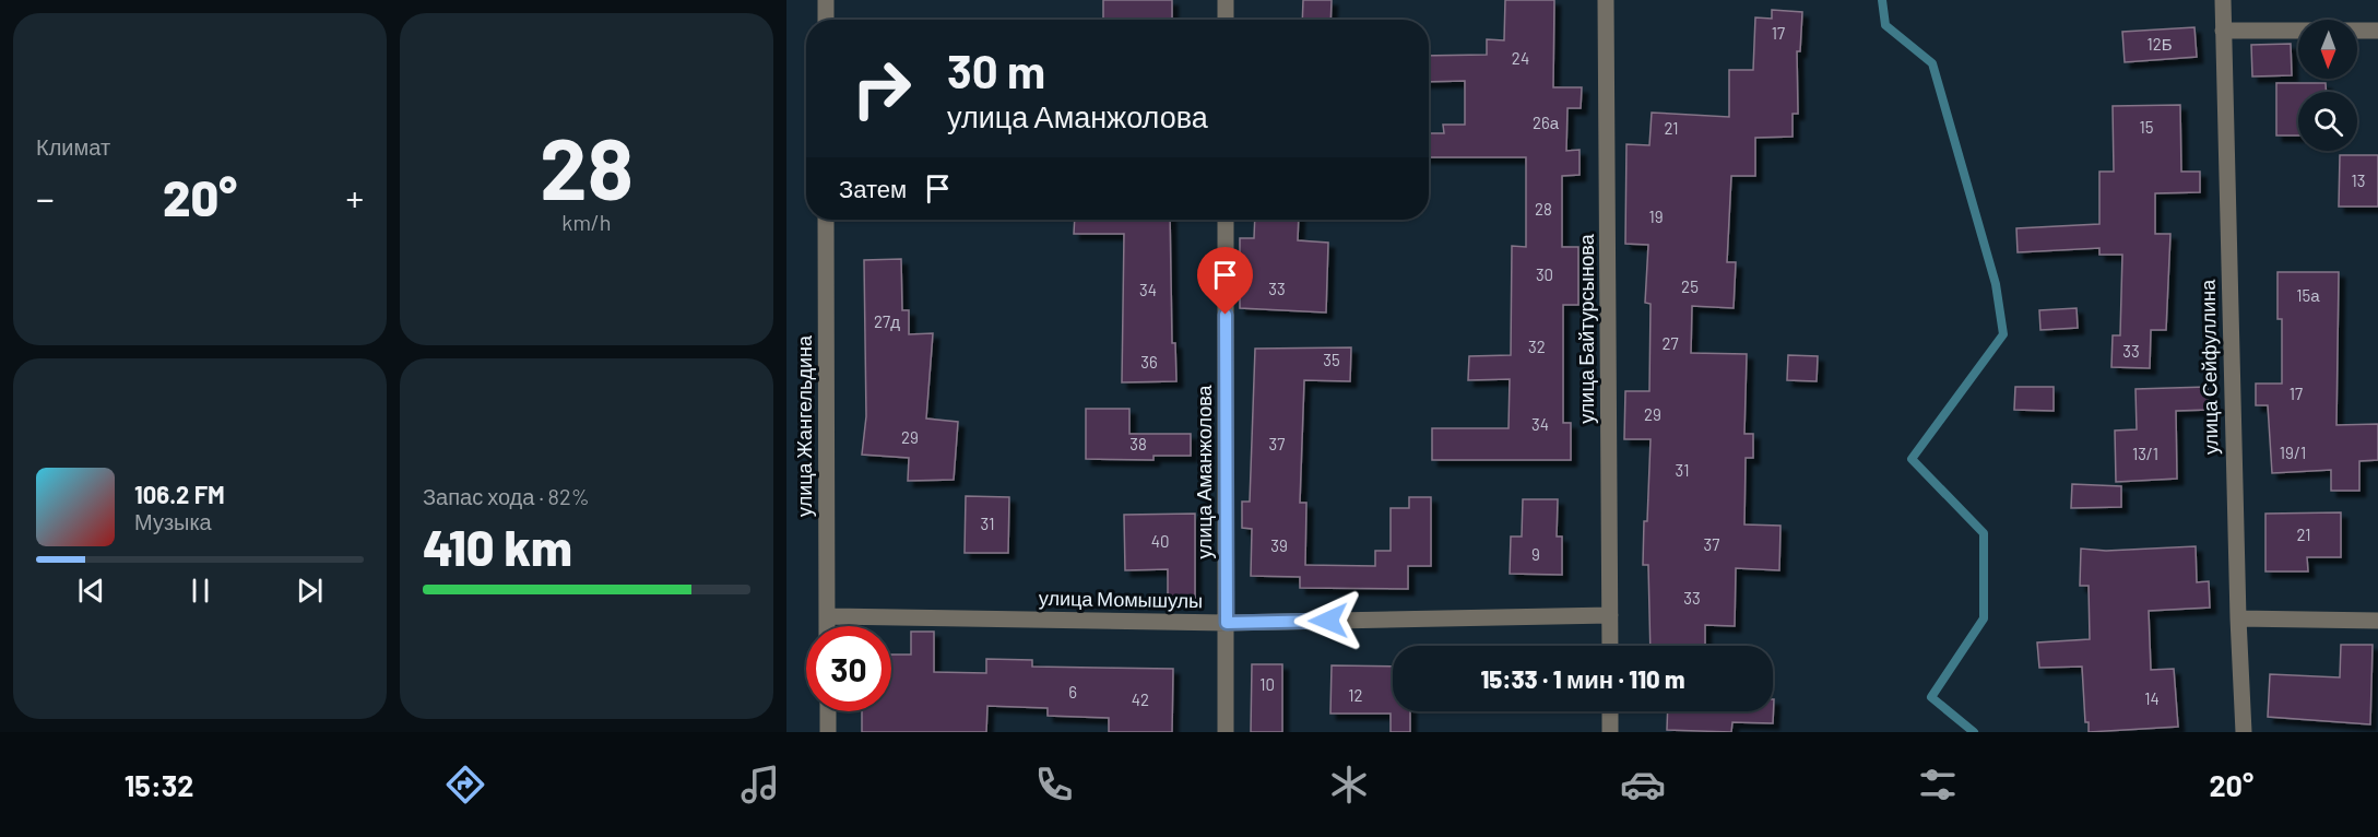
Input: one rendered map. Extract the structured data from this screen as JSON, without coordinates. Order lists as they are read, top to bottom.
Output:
{
  "streets": {
    "street": [
      "улица Байтурсынова",
      "улица Сейфуллина",
      "улица Жангельдина",
      "улица Аманжолова",
      "улица Момышулы"
    ]
  },
  "crossings": [
    ["улица Байтурсынова", "улица Момышулы"],
    ["улица Жангельдина", "улица Момышулы"],
    ["улица Аманжолова", "улица Момышулы"]
  ],
  "house_numbers": [
    "17",
    "12Б",
    "24",
    "26а",
    "15",
    "21",
    "13",
    "28",
    "19",
    "30",
    "25",
    "33",
    "34",
    "15а",
    "27д",
    "27",
    "32",
    "33",
    "35",
    "36",
    "17",
    "29",
    "34",
    "29",
    "38",
    "37",
    "19/1",
    "13/1",
    "31",
    "31",
    "21",
    "40",
    "37",
    "39",
    "9",
    "33",
    "10",
    "6",
    "12",
    "14",
    "42"
  ],
  "north": "bottom",
  "page": {
    "tile": [
      "Климат",
      ["28", "km/h"],
      ["Запас хода · 82%", "410 km"]
    ],
    "turn": ["30 m", "улица Аманжолова"],
    "then": "Затем",
    "heat": ["−", "20°", "+"],
    "song": ["106.2 FM", "Музыка"],
    "limit": "30",
    "trip": "15:33 · 1 мин · 110 m",
    "tabs": ["15:32", "20°"]
  }
}
